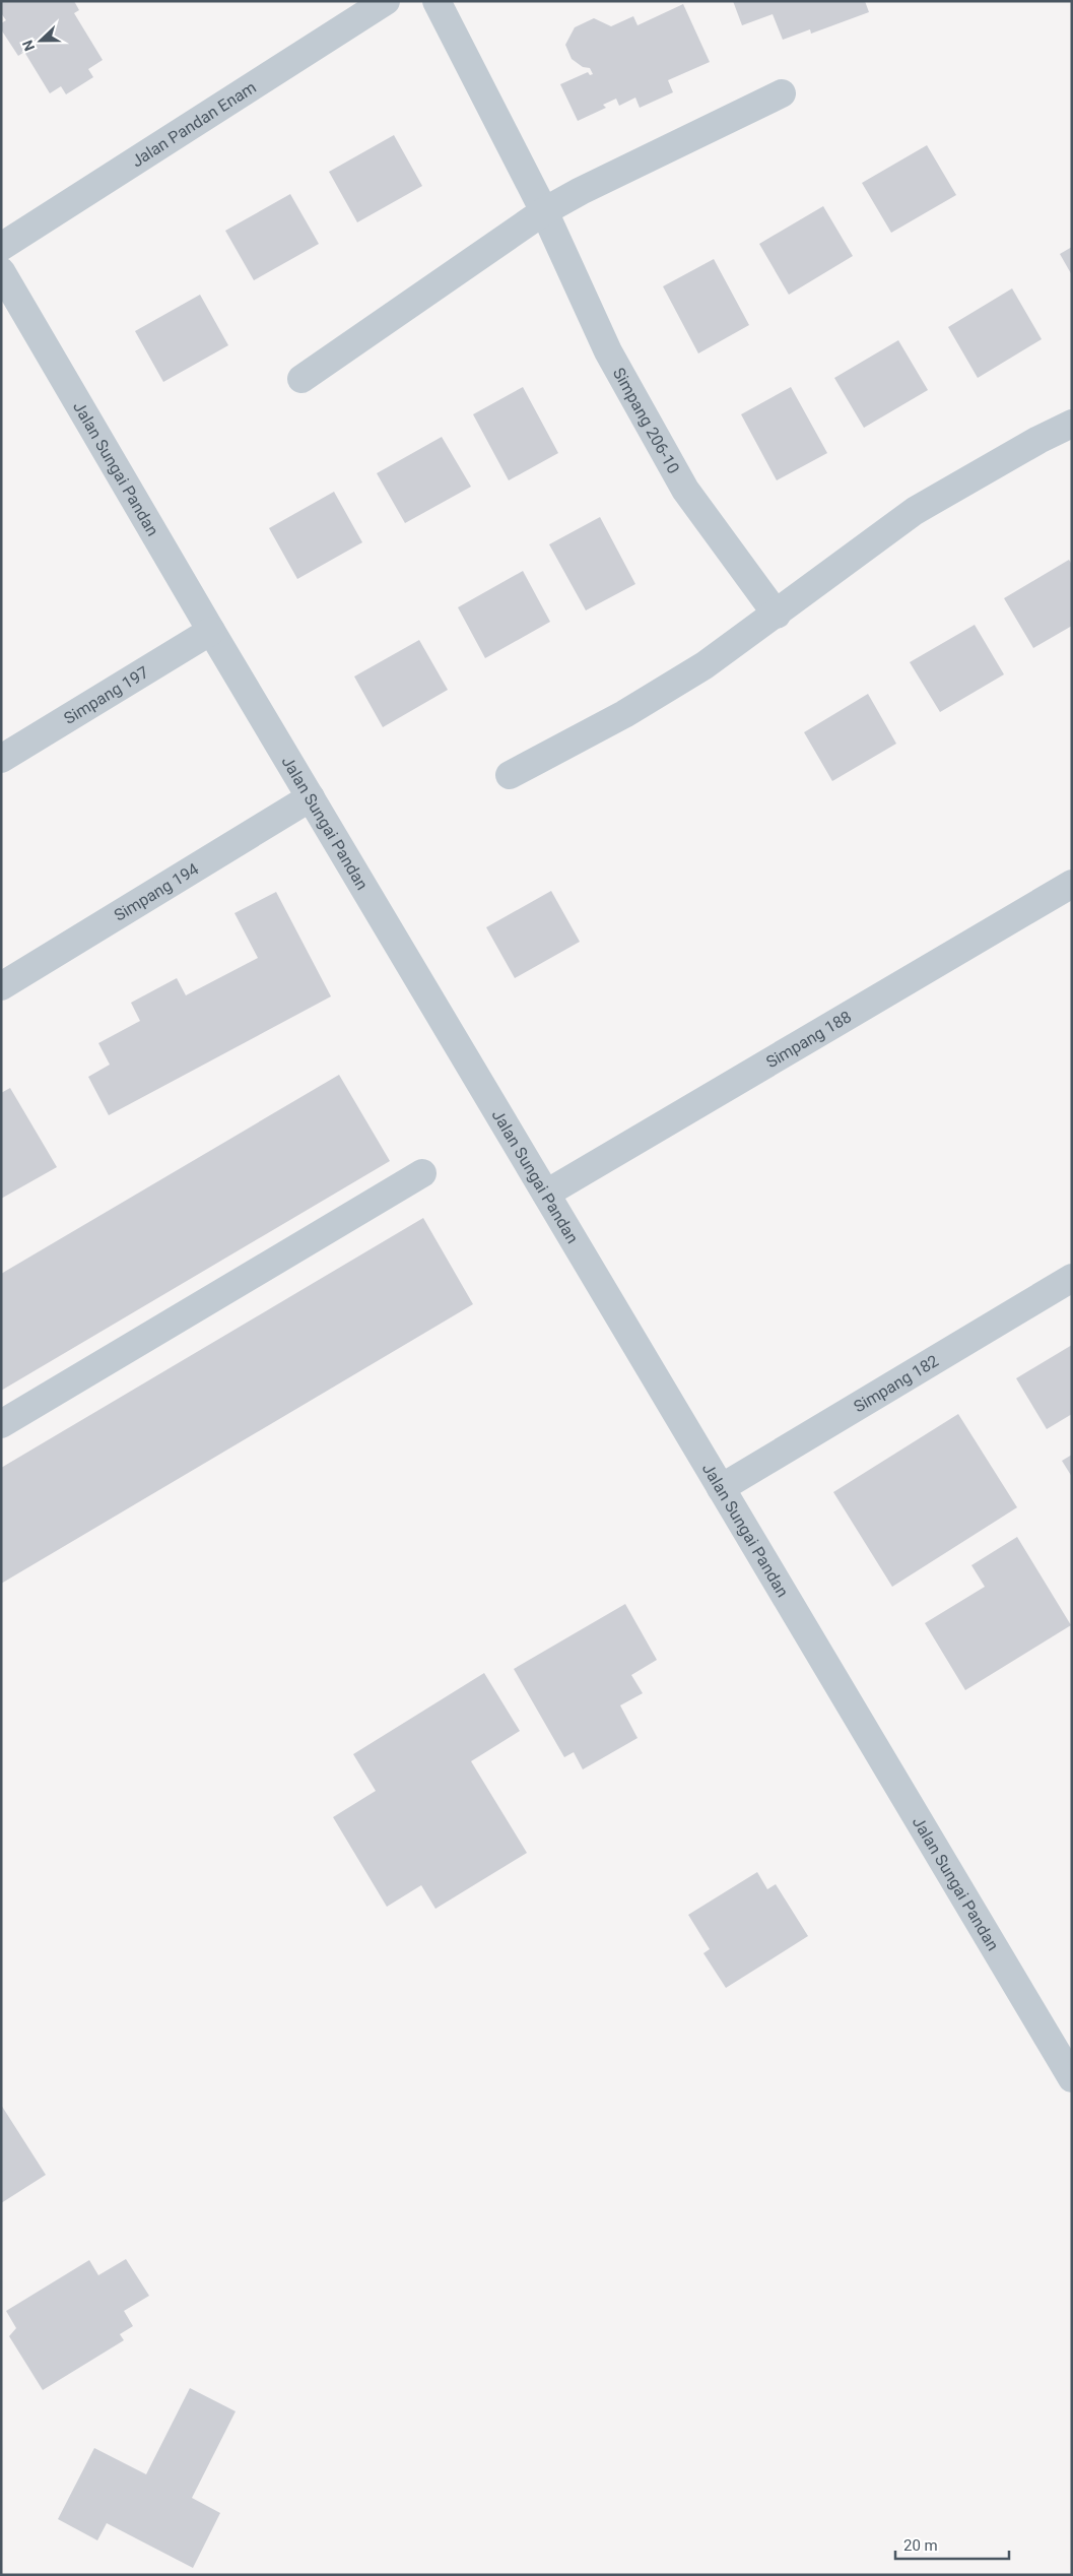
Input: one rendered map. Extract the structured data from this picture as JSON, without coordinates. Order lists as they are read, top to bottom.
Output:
{
  "streets": {
    "street": [
      "Jalan Pandan Enam",
      "Simpang 206-10",
      "Jalan Sungai Pandan",
      "Simpang 197",
      "Simpang 194",
      "Simpang 188",
      "Simpang 182"
    ]
  },
  "crossings": [
    ["Jalan Sungai Pandan", "Simpang 197"],
    ["Jalan Sungai Pandan", "Simpang 194"],
    ["Jalan Sungai Pandan", "Simpang 188"],
    ["Jalan Sungai Pandan", "Simpang 182"]
  ],
  "scale_bar": "20 m",
  "north": "left"
}
